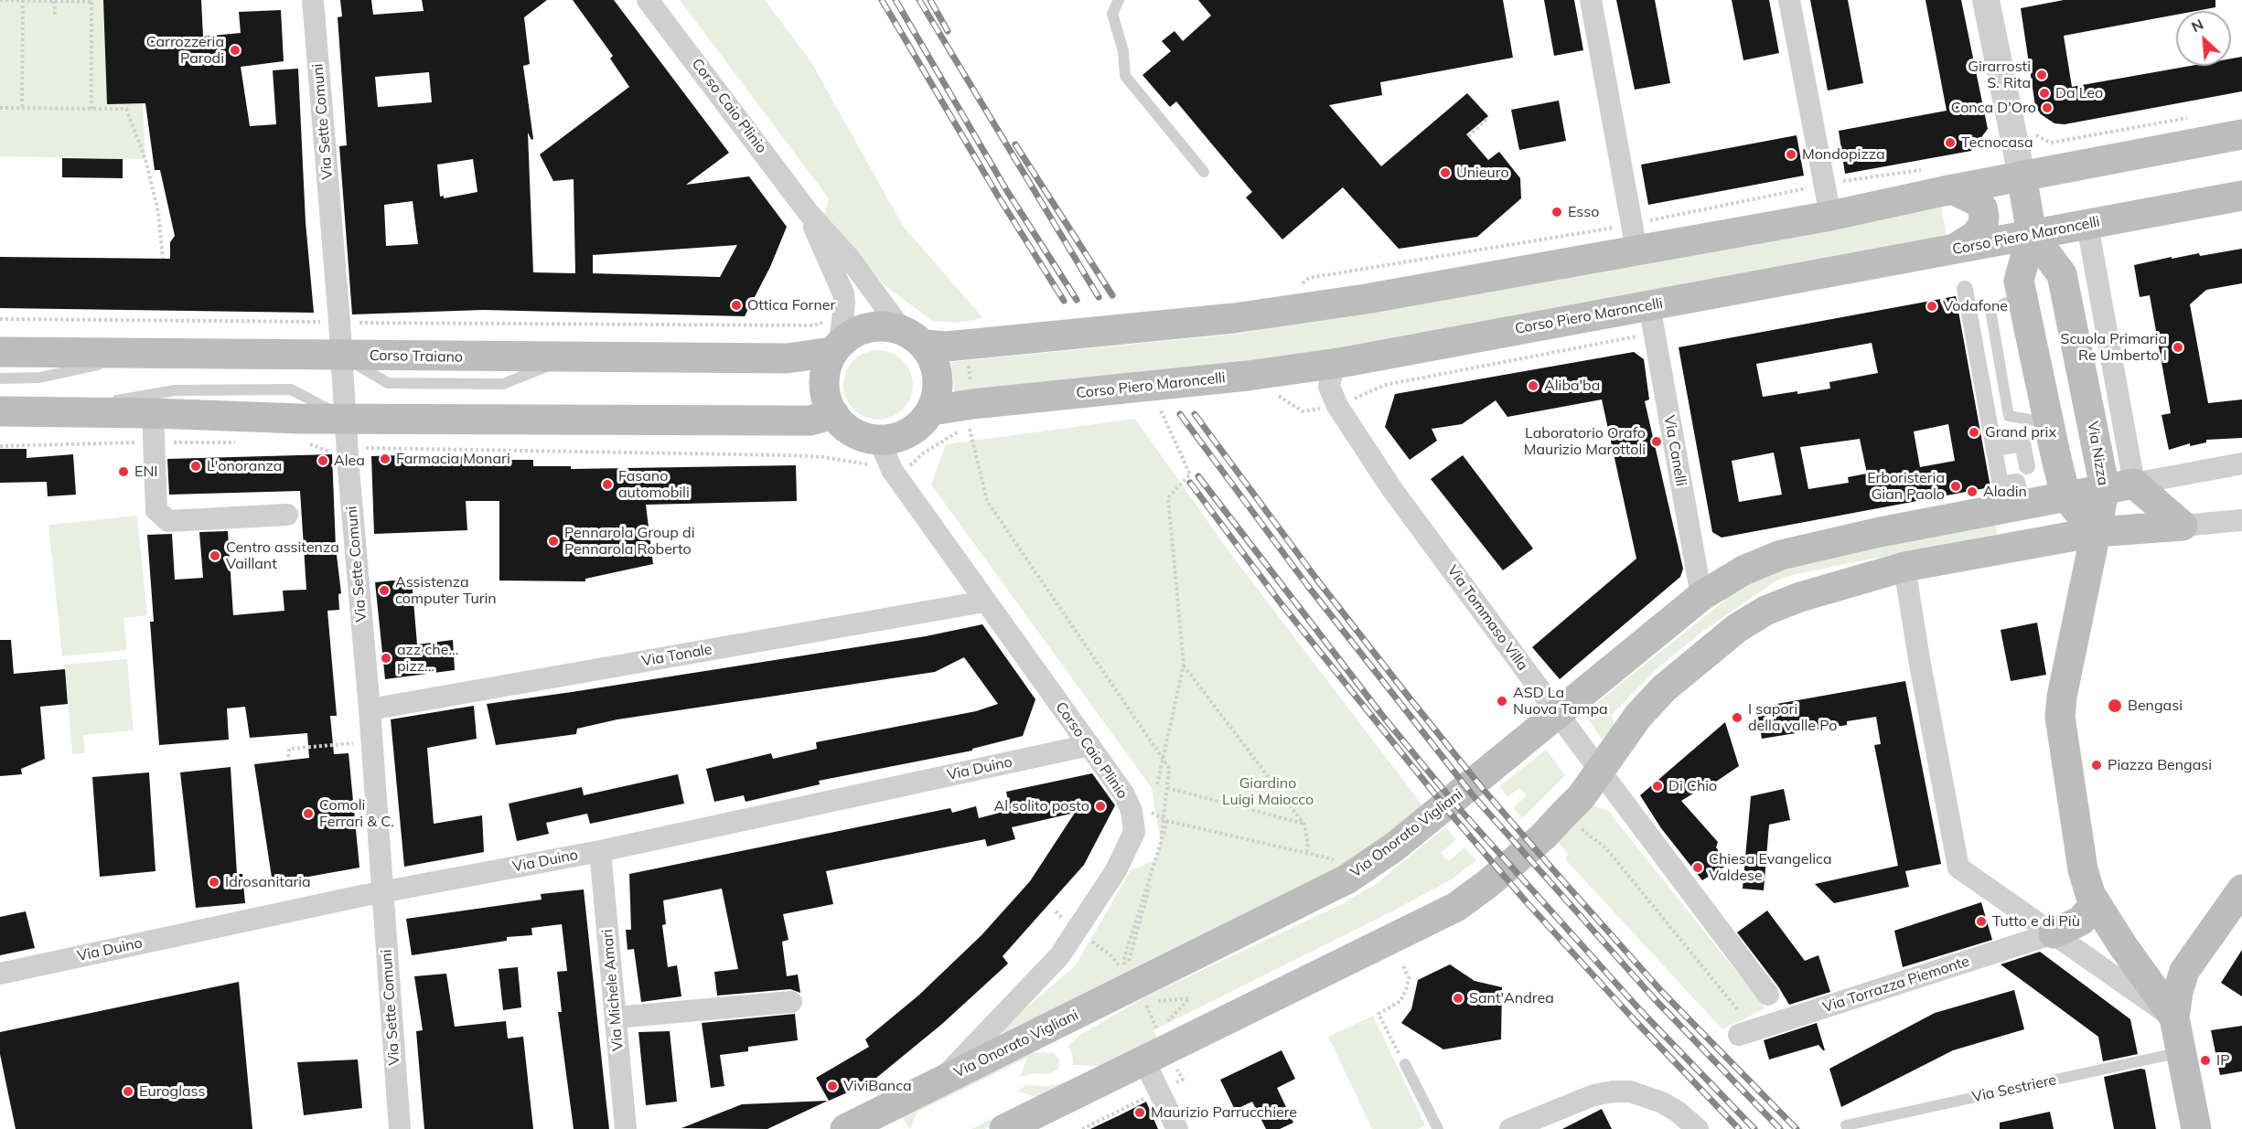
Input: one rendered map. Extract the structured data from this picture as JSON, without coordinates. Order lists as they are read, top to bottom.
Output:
{
  "streets": {
    "main road": [
      "Corso Piero Maroncelli",
      "Corso Traiano",
      "Via Nizza",
      "Via Onorato Vigliani"
    ],
    "street": [
      "Corso Caio Plinio",
      "Via Sette Comuni",
      "Via Canelli",
      "Via Tommaso Villa",
      "Via Tonale",
      "Via Duino",
      "Via Torrazza Piemonte",
      "Via Michele Amari"
    ],
    "lane": ["Via Sestriere"]
  },
  "crossings": [
    ["Corso Caio Plinio", "Corso Piero Maroncelli"],
    ["Corso Caio Plinio", "Corso Traiano"],
    ["Corso Caio Plinio", "Via Tonale"],
    ["Corso Caio Plinio", "Via Duino"],
    ["Corso Caio Plinio", "Via Onorato Vigliani"],
    ["Via Sette Comuni", "Corso Traiano"],
    ["Via Sette Comuni", "Via Tonale"],
    ["Via Sette Comuni", "Via Duino"],
    ["Corso Piero Maroncelli", "Corso Traiano"],
    ["Corso Piero Maroncelli", "Via Canelli"],
    ["Corso Piero Maroncelli", "Via Nizza"],
    ["Corso Piero Maroncelli", "Via Tommaso Villa"],
    ["Via Canelli", "Via Onorato Vigliani"],
    ["Via Nizza", "Via Onorato Vigliani"],
    ["Via Tommaso Villa", "Via Onorato Vigliani"],
    ["Via Duino", "Via Michele Amari"]
  ],
  "parks": ["Giardino Luigi Maiocco"],
  "places": [
    "Carrozzeria Parodi",
    "Girarrosti S. Rita",
    "Da Leo",
    "Conca D'Oro",
    "Tecnocasa",
    "Mondopizza",
    "Unieuro",
    "Esso",
    "Ottica Forner",
    "Vodafone",
    "Scuola Primaria Re Umberto I",
    "Aliba'ba",
    "Grand prix",
    "Laboratorio Orafo Maurizio Marottoli",
    "Farmacia Monari",
    "Alea",
    "L'onoranza",
    "ENI",
    "Fasano automobili",
    "Erboristeria Gian Paolo",
    "Aladin",
    "Pennarola Group di Pennarola Roberto",
    "Centro assitenza Vaillant",
    "Assistenza computer Turin",
    "azz che... pizz...",
    "ASD La Nuova Tampa",
    "Bengasi",
    "I sapori della valle Po",
    "Piazza Bengasi",
    "Di Chio",
    "Al solito posto",
    "Comoli Ferrari & C.",
    "Chiesa Evangelica Valdese",
    "Idrosanitaria",
    "Tutto e di Più",
    "Sant'Andrea",
    "IP",
    "ViviBanca",
    "Euroglass",
    "Maurizio Parrucchiere"
  ],
  "north": "top left"
}
